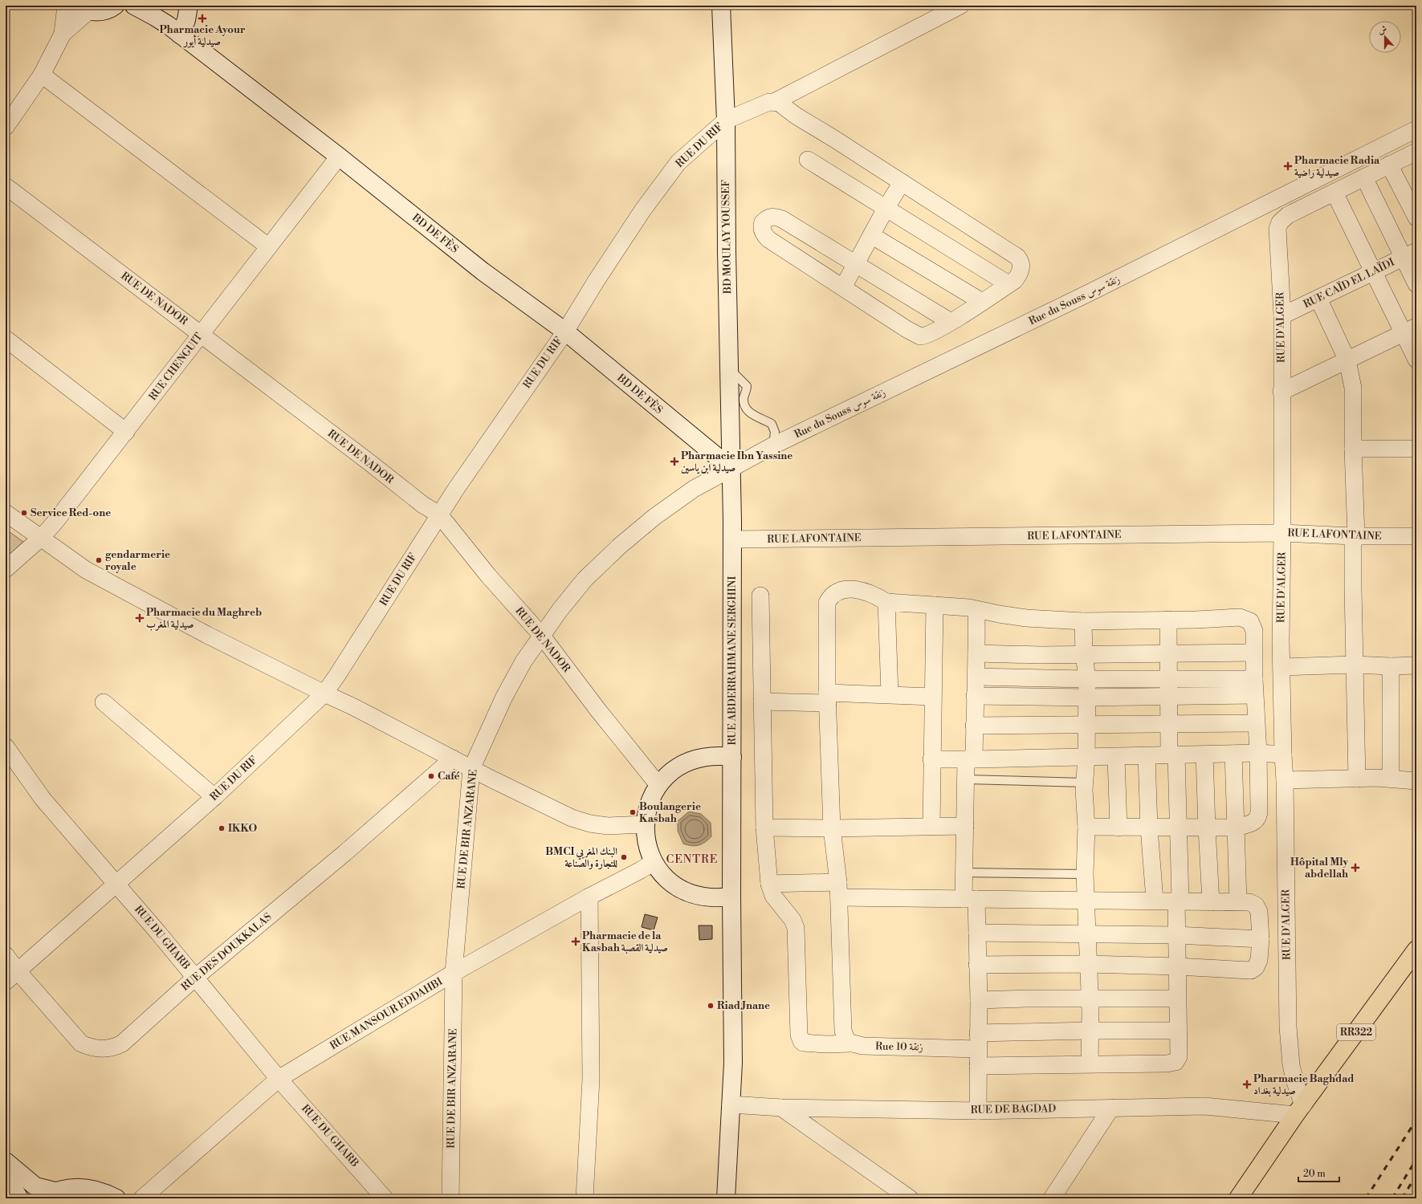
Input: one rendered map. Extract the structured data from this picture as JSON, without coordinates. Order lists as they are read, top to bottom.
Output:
{
  "streets": {
    "main road": ["RR322"],
    "street": [
      "RUE DU RIF",
      "BD DE FÈS",
      "BD MOULAY YOUSSEF",
      "RUE CAÏD EL LAÏDI",
      "RUE DE NADOR",
      "Rue du Souss زنقة سوس",
      "RUE D'ALGER",
      "RUE CHENGUIT",
      "RUE LAFONTAINE",
      "RUE ABDERRAHMANE SERGHINI",
      "RUE DE BIR ANZARANE",
      "RUE DU GHARB",
      "RUE DES DOUKKALAS",
      "RUE MANSOUR EDDAHBI",
      "Rue 10 زنقة",
      "RUE DE BAGDAD"
    ]
  },
  "crossings": [
    ["RUE DU RIF", "BD DE FÈS"],
    ["RUE DU RIF", "BD MOULAY YOUSSEF"],
    ["RUE DU RIF", "RUE DE NADOR"],
    ["RUE DU RIF", "RUE DU GHARB"],
    ["RUE DU RIF", "RUE DES DOUKKALAS"],
    ["BD DE FÈS", "BD MOULAY YOUSSEF"],
    ["BD DE FÈS", "Rue du Souss زنقة سوس"],
    ["BD DE FÈS", "RUE CHENGUIT"],
    ["BD DE FÈS", "RUE ABDERRAHMANE SERGHINI"],
    ["BD DE FÈS", "RUE DE BIR ANZARANE"],
    ["BD MOULAY YOUSSEF", "Rue du Souss زنقة سوس"],
    ["BD MOULAY YOUSSEF", "RUE ABDERRAHMANE SERGHINI"],
    ["BD MOULAY YOUSSEF", "RUE DE BIR ANZARANE"],
    ["RUE CAÏD EL LAÏDI", "RUE D'ALGER"],
    ["RUE DE NADOR", "RUE CHENGUIT"],
    ["RUE DE NADOR", "RUE ABDERRAHMANE SERGHINI"],
    ["RUE DE NADOR", "RUE DE BIR ANZARANE"],
    ["Rue du Souss زنقة سوس", "RUE ABDERRAHMANE SERGHINI"],
    ["Rue du Souss زنقة سوس", "RUE DE BIR ANZARANE"],
    ["RUE D'ALGER", "RUE LAFONTAINE"],
    ["RUE D'ALGER", "RR322"],
    ["RUE D'ALGER", "RUE DE BAGDAD"],
    ["RUE LAFONTAINE", "RUE ABDERRAHMANE SERGHINI"],
    ["RUE ABDERRAHMANE SERGHINI", "RUE DE BIR ANZARANE"],
    ["RUE ABDERRAHMANE SERGHINI", "RUE MANSOUR EDDAHBI"],
    ["RUE DE BIR ANZARANE", "RUE MANSOUR EDDAHBI"],
    ["RUE DU GHARB", "RUE DES DOUKKALAS"],
    ["RUE DU GHARB", "RUE MANSOUR EDDAHBI"],
    ["RR322", "RUE DE BAGDAD"]
  ],
  "districts": ["CENTRE"],
  "places": {
    "health": [
      "Pharmacie Ayour صيدلية أيور",
      "Pharmacie Radia صيدلية راضية",
      "Pharmacie Ibn Yassine صيدلية ابن ياسين",
      "Pharmacie du Maghreb صيدلية المغرب",
      "Hôpital Mly abdellah",
      "Pharmacie de la Kasbah صيدلية القصبة",
      "Pharmacie Baghdad صيدلية بغداد"
    ],
    "other": [
      "Service Red-one",
      "gendarmerie royale",
      "Café",
      "Boulangerie Kasbah",
      "IKKO",
      "BMCI البنك المغربي للتجارة والصناعة",
      "Riad Jnane"
    ]
  },
  "scale_bar": "20 m",
  "north": "top"
}
